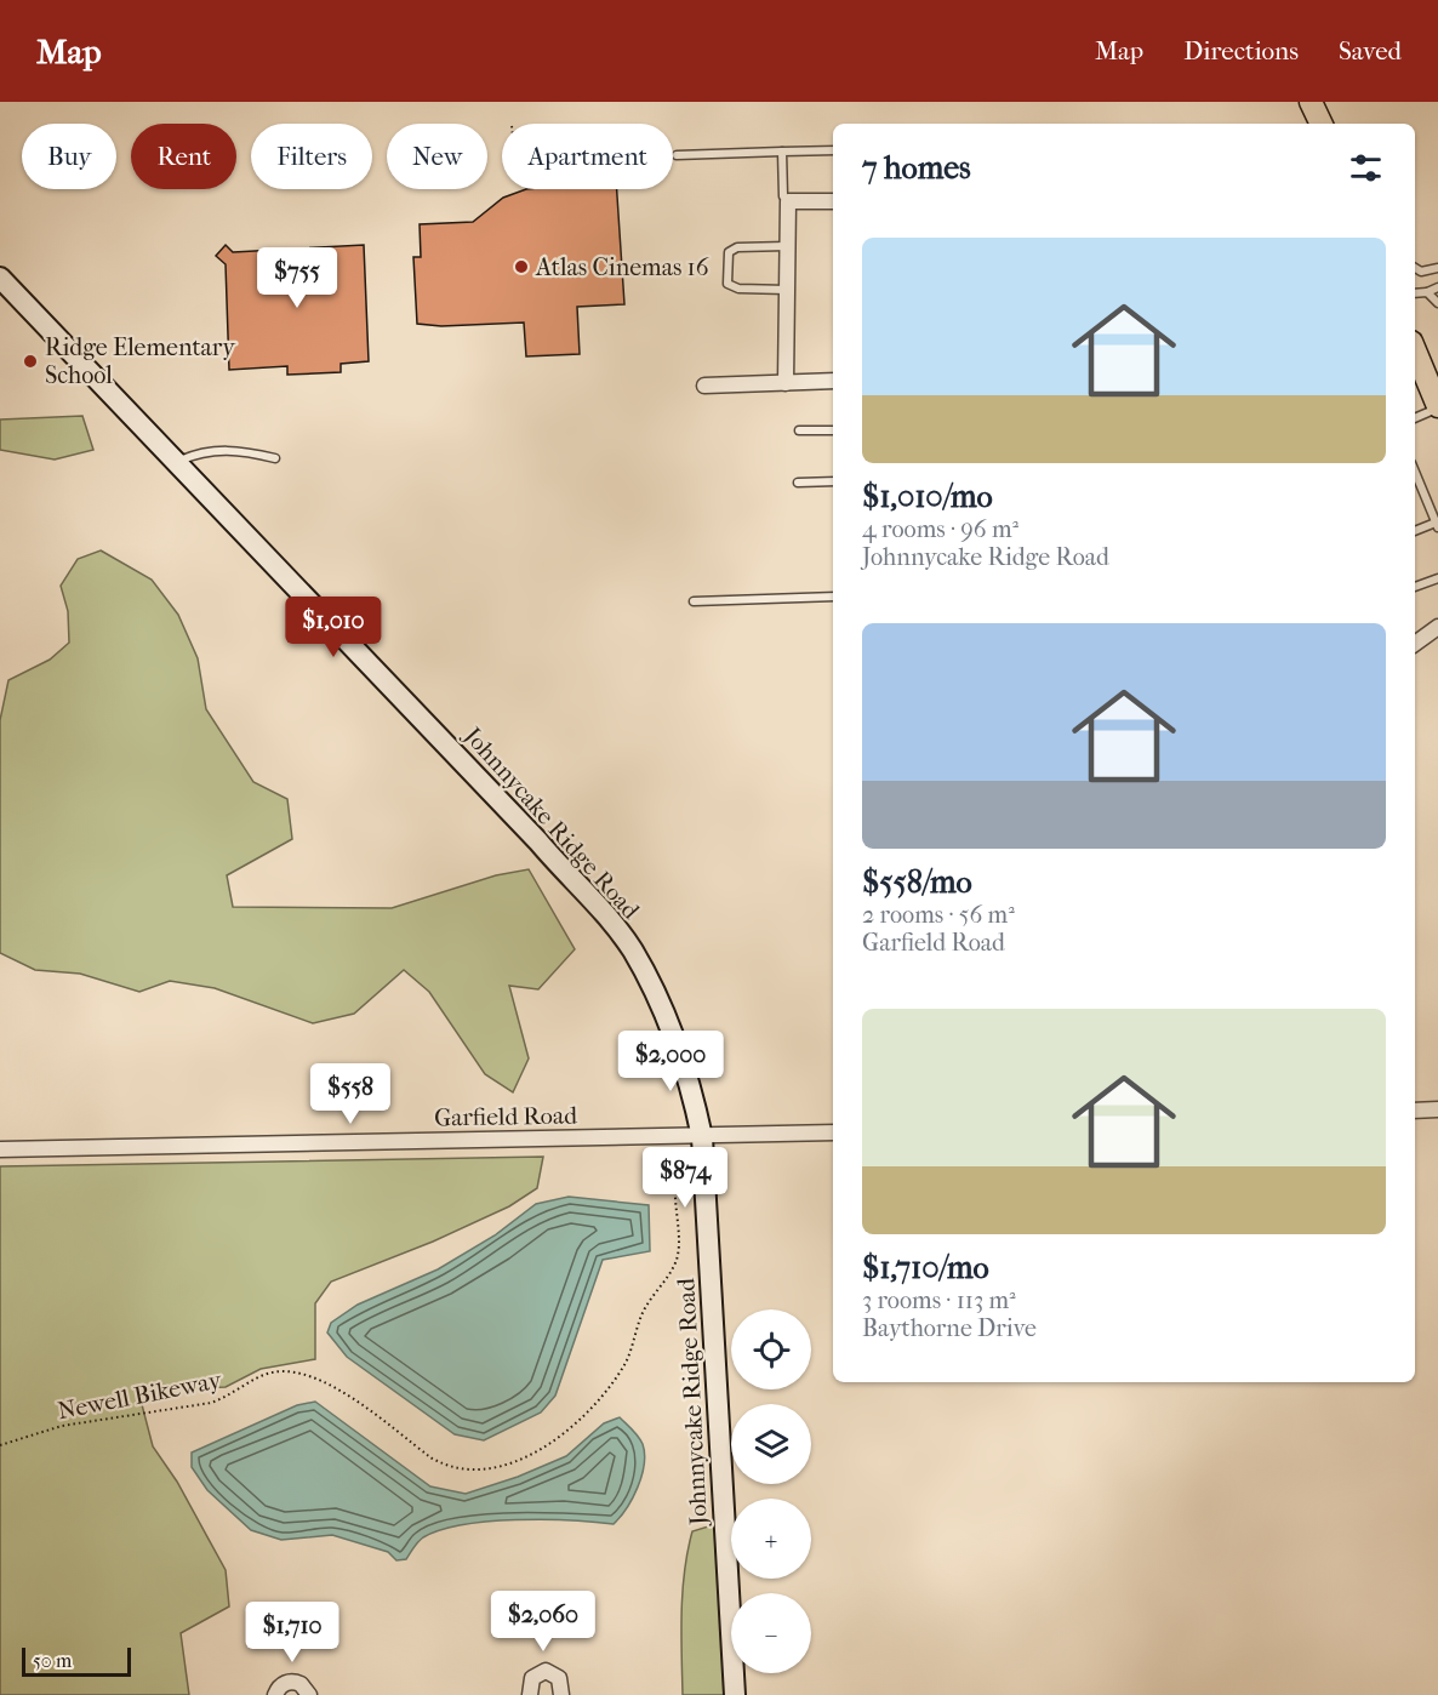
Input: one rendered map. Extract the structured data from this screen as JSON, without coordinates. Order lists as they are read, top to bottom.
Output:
{
  "streets": {
    "main road": ["Johnnycake Ridge Road"],
    "street": ["Garfield Road"],
    "path": ["Newell Bikeway"]
  },
  "crossings": [
    ["Johnnycake Ridge Road", "Garfield Road"],
    ["Johnnycake Ridge Road", "Newell Bikeway"],
    ["Garfield Road", "Newell Bikeway"]
  ],
  "places": ["Atlas Cinemas 16", "Ridge Elementary School"],
  "scale_bar": "50 m",
  "page": {
    "header": "Map",
    "nav": ["Map", "Directions", "Saved"],
    "chip": [
      "Buy",
      "Rent",
      "Filters",
      "New",
      "Apartment"
    ],
    "heading": "7 homes",
    "list": [
      {
        "name": "$1,010/mo",
        "note": "4 rooms · 96 m² · Johnnycake Ridge Road"
      },
      {
        "name": "$558/mo",
        "note": "2 rooms · 56 m² · Garfield Road"
      },
      {
        "name": "$1,710/mo",
        "note": "3 rooms · 113 m² · Baythorne Drive"
      }
    ],
    "price": [
      "$755",
      "$1,010",
      "$2,000",
      "$558",
      "$874",
      "$2,060",
      "$1,710"
    ],
    "map_buttons": ["+", "−"],
    "scale": "50 m"
  }
}
